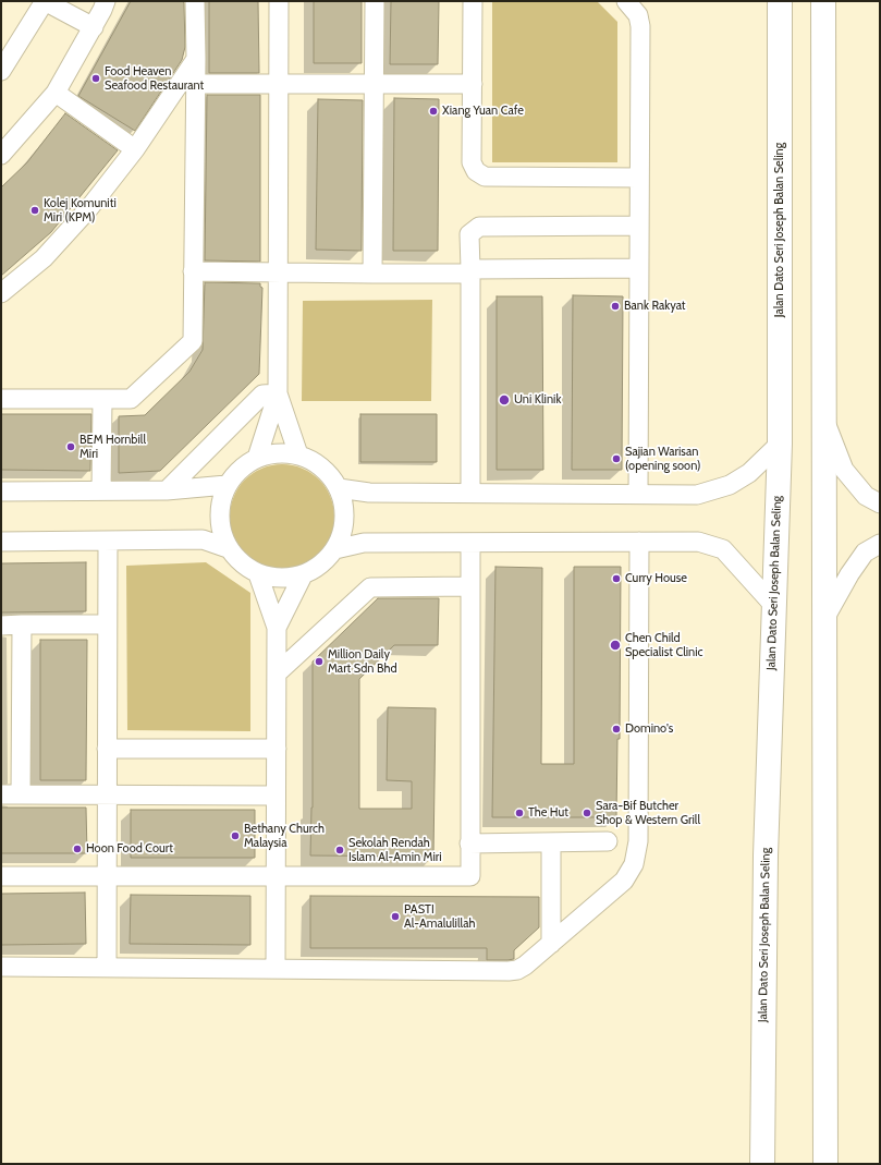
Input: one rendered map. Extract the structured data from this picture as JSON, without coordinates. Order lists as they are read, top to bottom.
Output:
{
  "streets": {
    "main road": ["Jalan Dato Seri Joseph Balan Seling"]
  },
  "places": [
    "Food Heaven Seafood Restaurant",
    "Xiang Yuan Cafe",
    "Kolej Komuniti Miri (KPM)",
    "Bank Rakyat",
    "Uni Klinik",
    "BEM Hornbill Miri",
    "Sajian Warisan (opening soon)",
    "Curry House",
    "Chen Child Specialist Clinic",
    "Million Daily Mart Sdn Bhd",
    "Domino's",
    "The Hut",
    "Sara-Bif Butcher Shop & Western Grill",
    "Bethany Church Malaysia",
    "Hoon Food Court",
    "Sekolah Rendah Islam Al-Amin Miri",
    "PASTI Al-Amalulillah"
  ]
}
